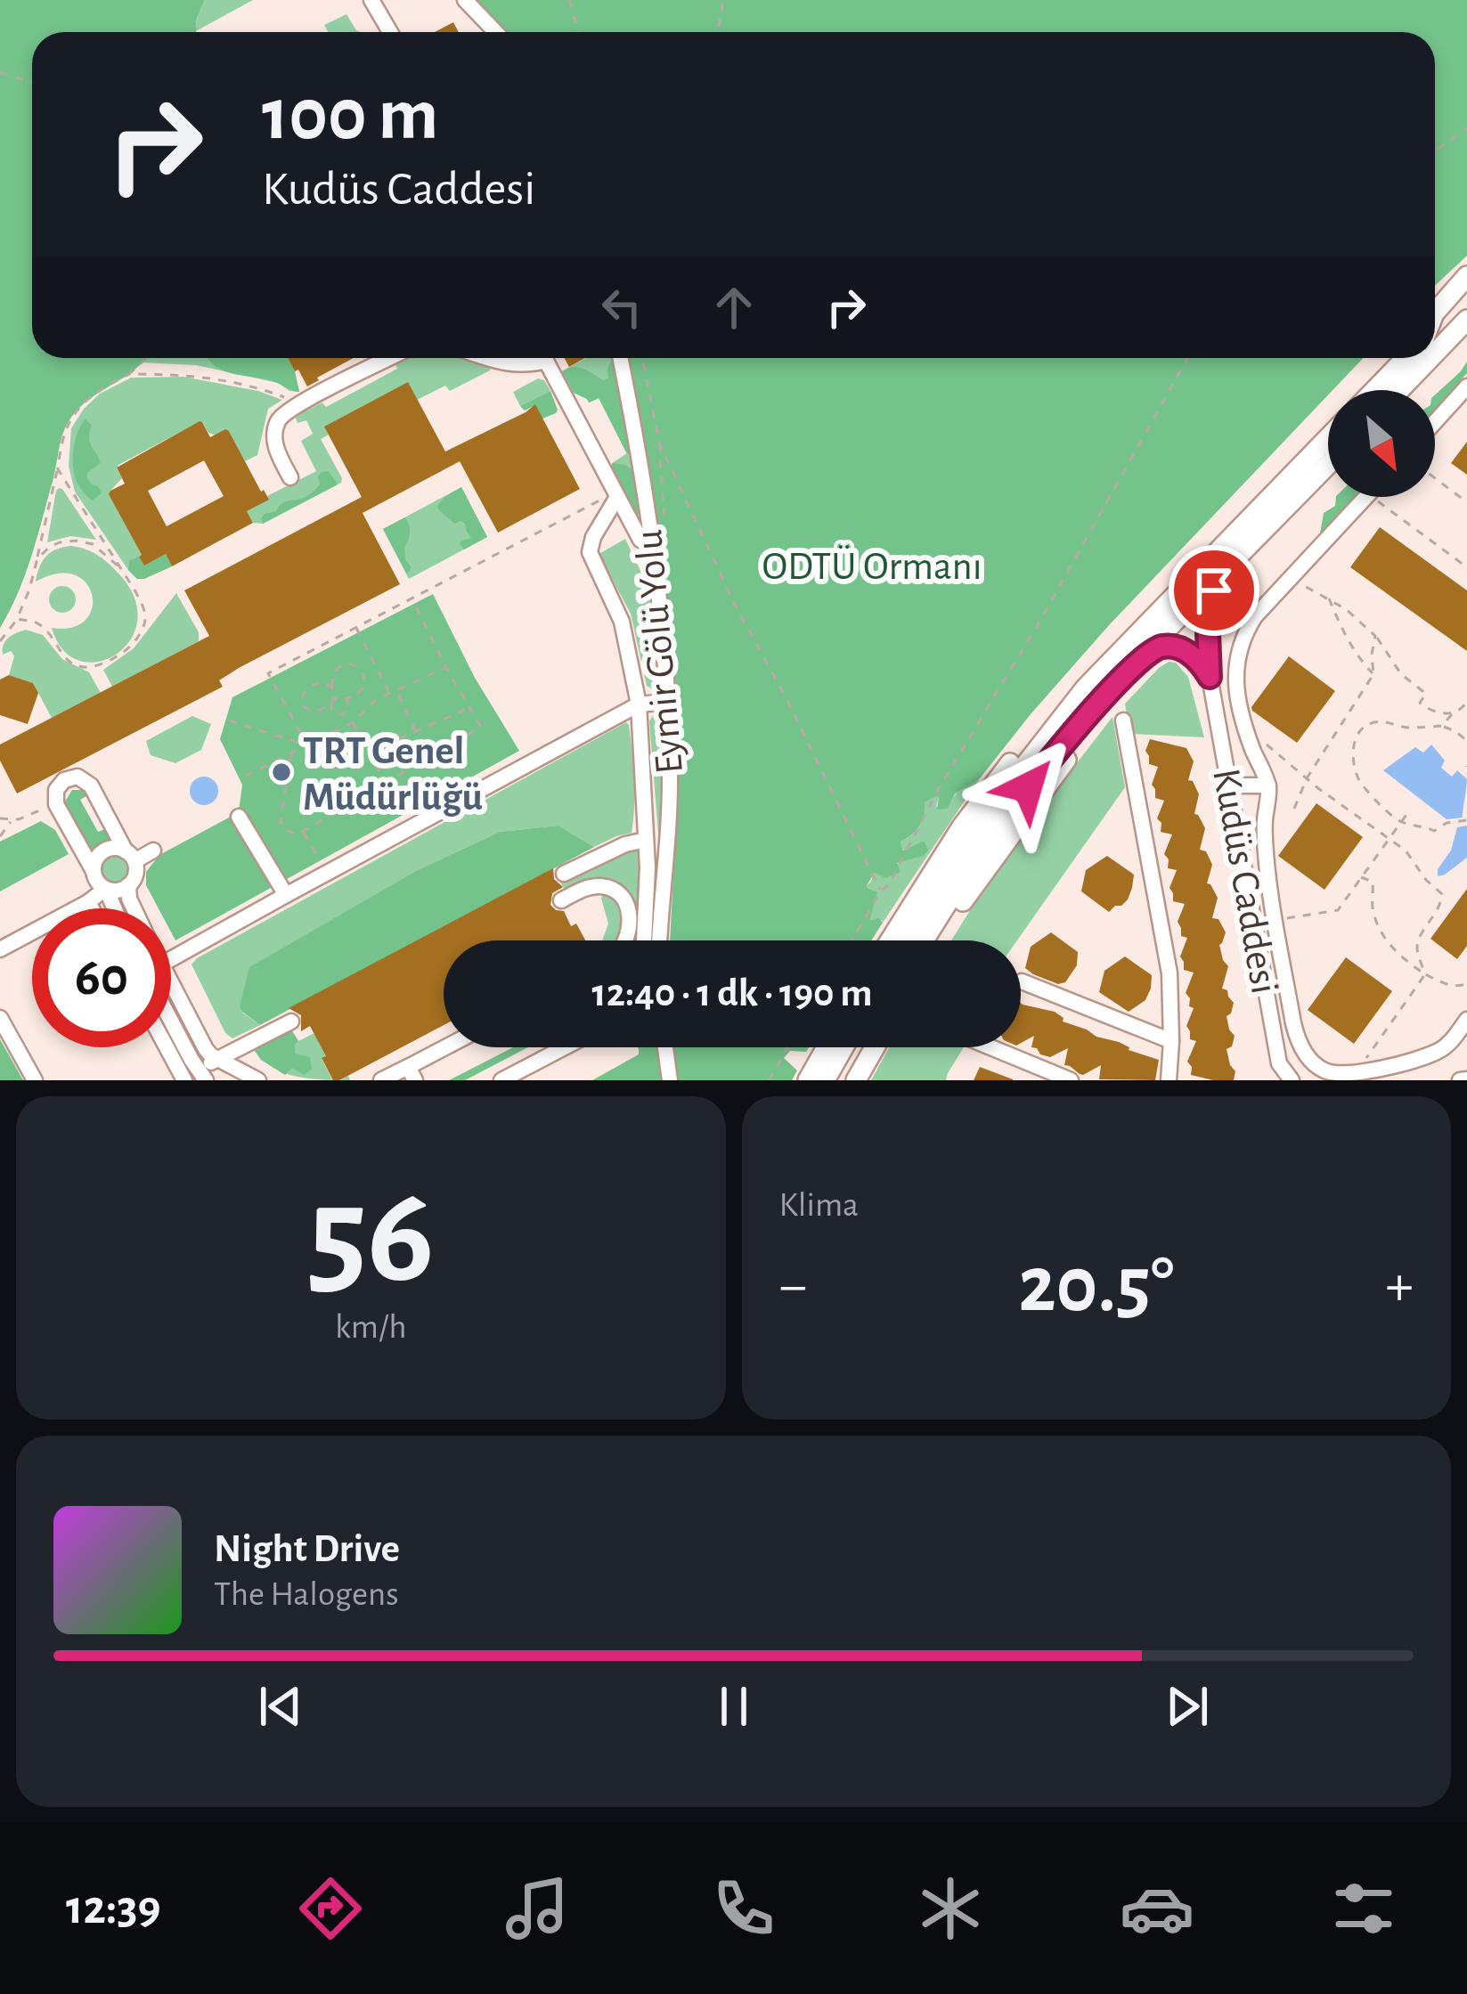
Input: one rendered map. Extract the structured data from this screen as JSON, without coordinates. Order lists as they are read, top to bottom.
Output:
{
  "streets": {
    "street": ["Eymir Gölü Yolu", "Kudüs Caddesi"]
  },
  "parks": ["ODTÜ Ormanı"],
  "places": ["TRT Genel Müdürlüğü"],
  "north": "bottom right",
  "page": {
    "turn": ["100 m", "Kudüs Caddesi"],
    "limit": "60",
    "trip": "12:40 · 1 dk · 190 m",
    "tile": [
      ["56", "km/h"],
      "Klima"
    ],
    "heat": ["−", "20.5°", "+"],
    "song": ["Night Drive", "The Halogens"],
    "tabs": "12:39"
  }
}
